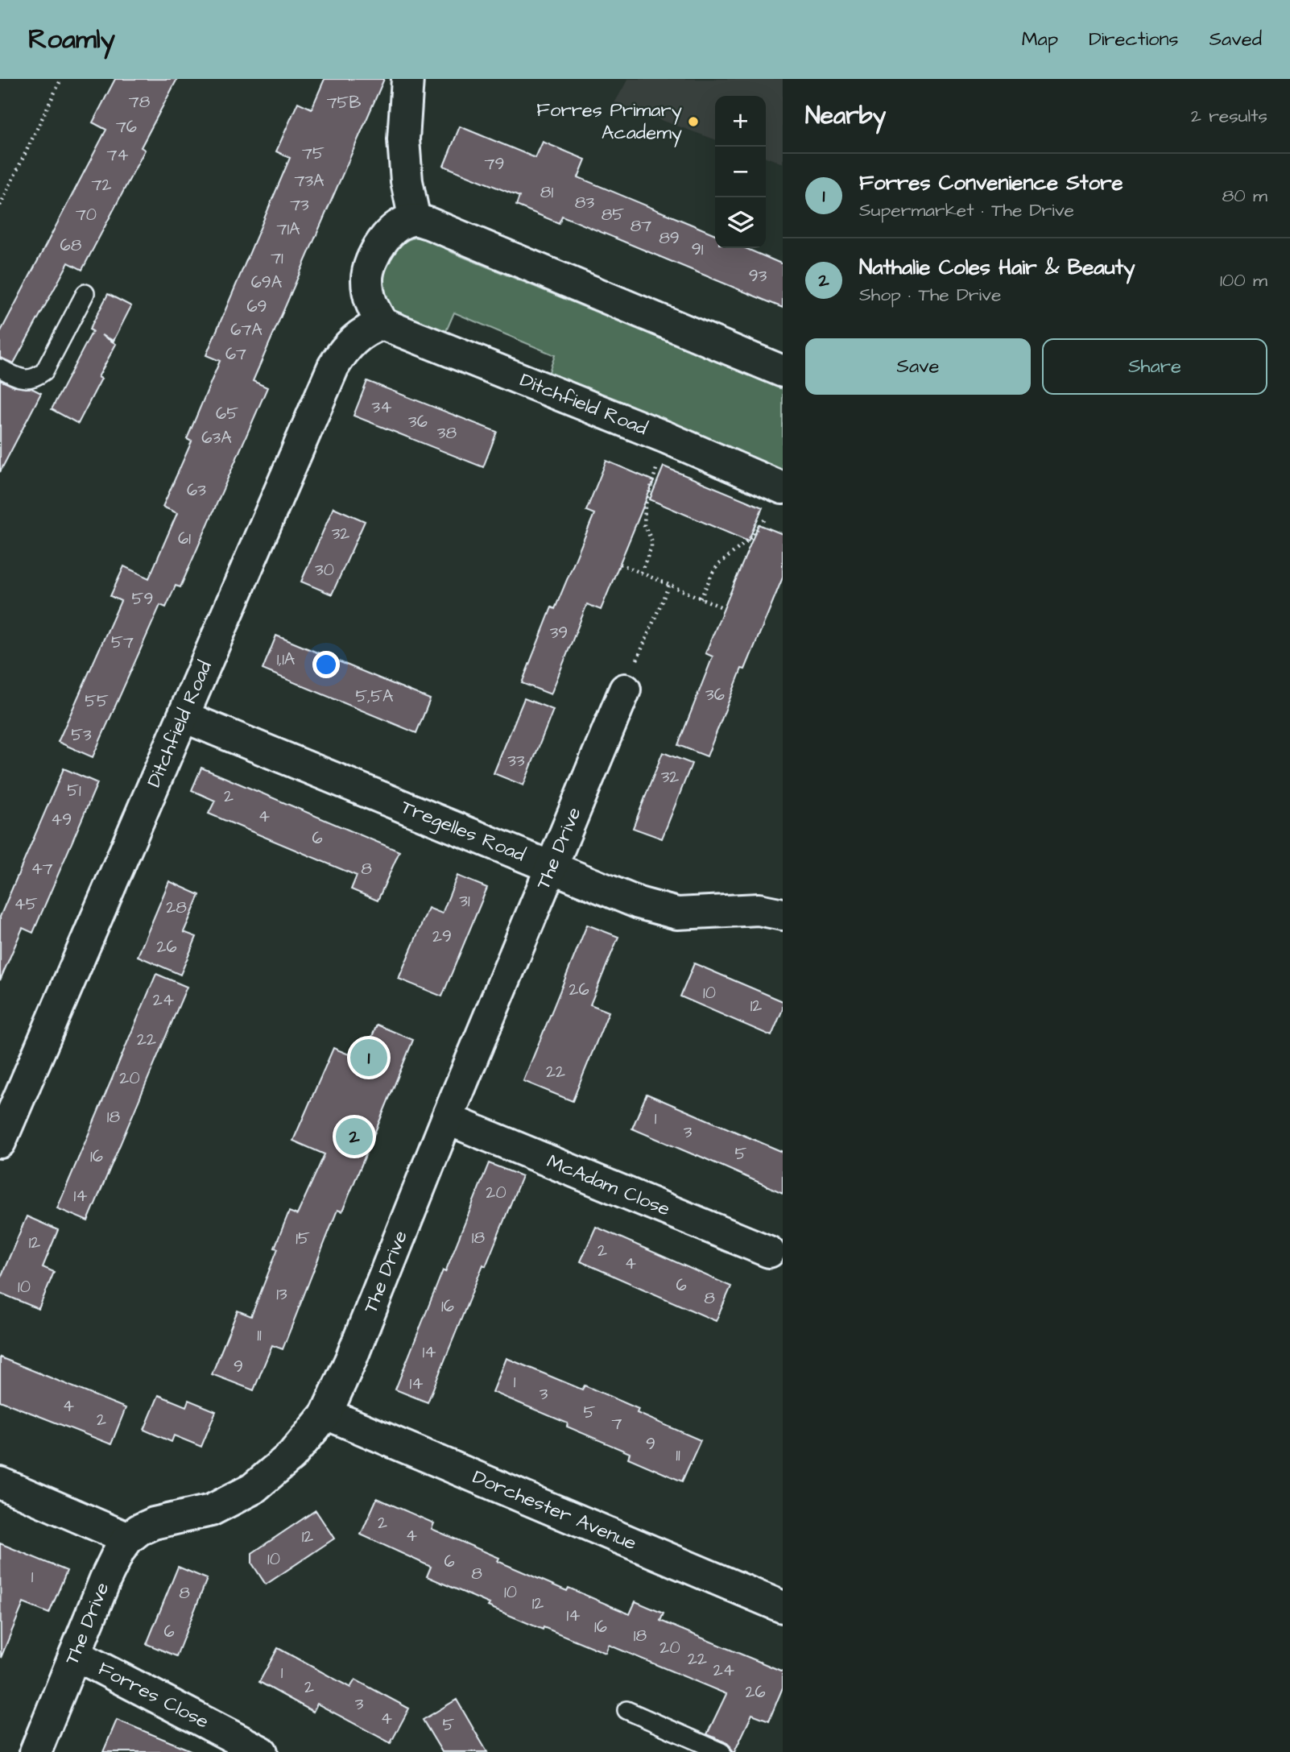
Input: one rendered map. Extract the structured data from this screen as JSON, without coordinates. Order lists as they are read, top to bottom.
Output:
{
  "streets": {
    "street": [
      "Ditchfield Road",
      "Tregelles Road",
      "The Drive",
      "McAdam Close",
      "Dorchester Avenue",
      "Forres Close"
    ]
  },
  "crossings": [
    ["Ditchfield Road", "Tregelles Road"],
    ["Tregelles Road", "The Drive"],
    ["The Drive", "McAdam Close"],
    ["The Drive", "Dorchester Avenue"],
    ["The Drive", "Forres Close"]
  ],
  "places": ["Forres Primary Academy"],
  "house_numbers": [
    "78",
    "75B",
    "76",
    "75",
    "74",
    "79",
    "73A",
    "72",
    "81",
    "83",
    "73",
    "70",
    "85",
    "87",
    "71A",
    "89",
    "68",
    "91",
    "71",
    "93",
    "69A",
    "69",
    "67A",
    "67",
    "34",
    "65",
    "36",
    "38",
    "63A",
    "63",
    "32",
    "61",
    "30",
    "59",
    "39",
    "57",
    "1,1A",
    "36",
    "5,5A",
    "55",
    "53",
    "33",
    "32",
    "51",
    "2",
    "4",
    "49",
    "6",
    "47",
    "8",
    "31",
    "45",
    "28",
    "29",
    "26",
    "26",
    "10",
    "24",
    "12",
    "22",
    "22",
    "20",
    "18",
    "1",
    "3",
    "5",
    "16",
    "20",
    "14",
    "18",
    "15",
    "12",
    "2",
    "4",
    "6",
    "10",
    "13",
    "8",
    "16",
    "11",
    "14",
    "9",
    "1",
    "14",
    "3",
    "4",
    "5",
    "2",
    "7",
    "9",
    "11",
    "2",
    "4",
    "12",
    "10",
    "6",
    "8",
    "1",
    "10",
    "8",
    "12",
    "14",
    "16",
    "6",
    "18",
    "20",
    "22",
    "24",
    "1",
    "2",
    "26",
    "3",
    "4",
    "5"
  ],
  "page": {
    "header": "Roamly",
    "nav": ["Map", "Directions", "Saved"],
    "heading": ["Nearby", "2 results"],
    "map_buttons": ["+", "−"],
    "list": [
      {
        "mark": "1",
        "name": "Forres Convenience Store",
        "note": "Supermarket · The Drive",
        "value": "80 m"
      },
      {
        "mark": "2",
        "name": "Nathalie Coles Hair & Beauty",
        "note": "Shop · The Drive",
        "value": "100 m"
      }
    ],
    "buttons": ["Save", "Share"],
    "pins": ["1", "2"]
  }
}
